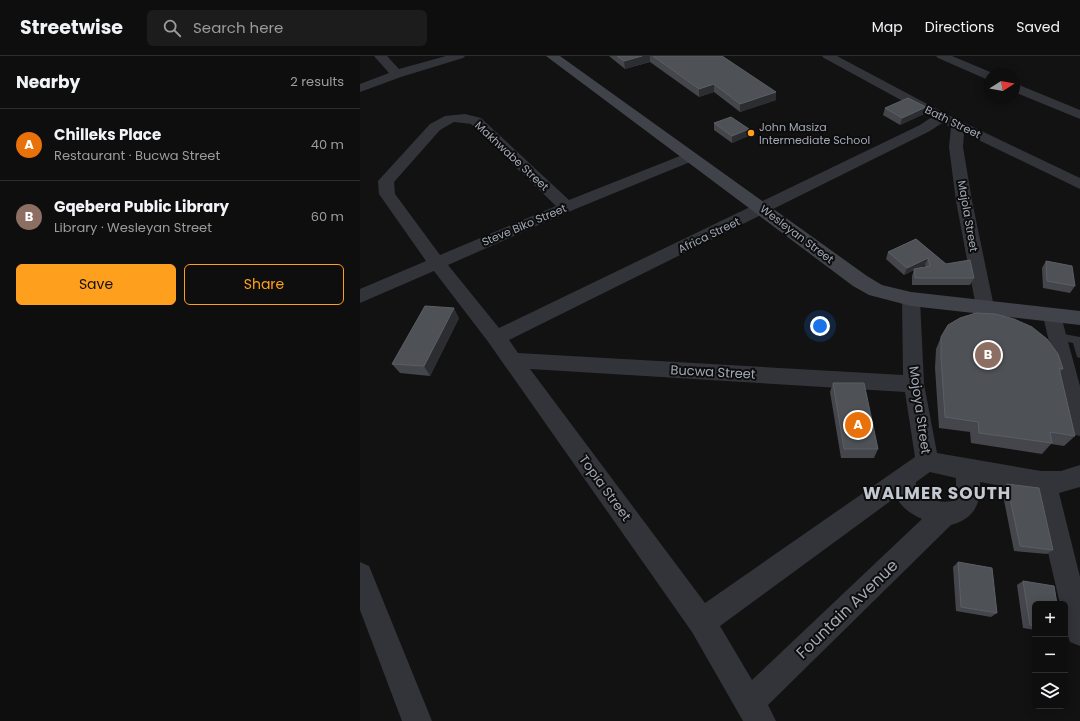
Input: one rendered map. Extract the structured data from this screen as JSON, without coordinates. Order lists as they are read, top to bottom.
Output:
{
  "streets": {
    "street": [
      "Bath Street",
      "Makhwabe Street",
      "Majola Street",
      "Steve Biko Street",
      "Wesleyan Street",
      "Africa Street",
      "Bucwa Street",
      "Mojoya Street",
      "Topia Street",
      "Fountain Avenue"
    ]
  },
  "crossings": [
    ["Bath Street", "Majola Street"],
    ["Bath Street", "Africa Street"],
    ["Makhwabe Street", "Steve Biko Street"],
    ["Makhwabe Street", "Topia Street"],
    ["Majola Street", "Wesleyan Street"],
    ["Steve Biko Street", "Wesleyan Street"],
    ["Steve Biko Street", "Topia Street"],
    ["Wesleyan Street", "Africa Street"],
    ["Wesleyan Street", "Mojoya Street"],
    ["Africa Street", "Topia Street"],
    ["Bucwa Street", "Mojoya Street"],
    ["Bucwa Street", "Topia Street"],
    ["Mojoya Street", "Fountain Avenue"],
    ["Topia Street", "Fountain Avenue"]
  ],
  "districts": ["WALMER SOUTH"],
  "places": ["John Masiza Intermediate School"],
  "north": "right",
  "page": {
    "header": "Streetwise",
    "search": "Search here",
    "nav": ["Map", "Directions", "Saved"],
    "heading": ["Nearby", "2 results"],
    "list": [
      {
        "mark": "A",
        "name": "Chilleks Place",
        "note": "Restaurant · Bucwa Street",
        "value": "40 m"
      },
      {
        "mark": "B",
        "name": "Gqebera Public Library",
        "note": "Library · Wesleyan Street",
        "value": "60 m"
      }
    ],
    "buttons": ["Save", "Share"],
    "pins": ["B", "A"],
    "map_buttons": ["+", "−"]
  }
}
